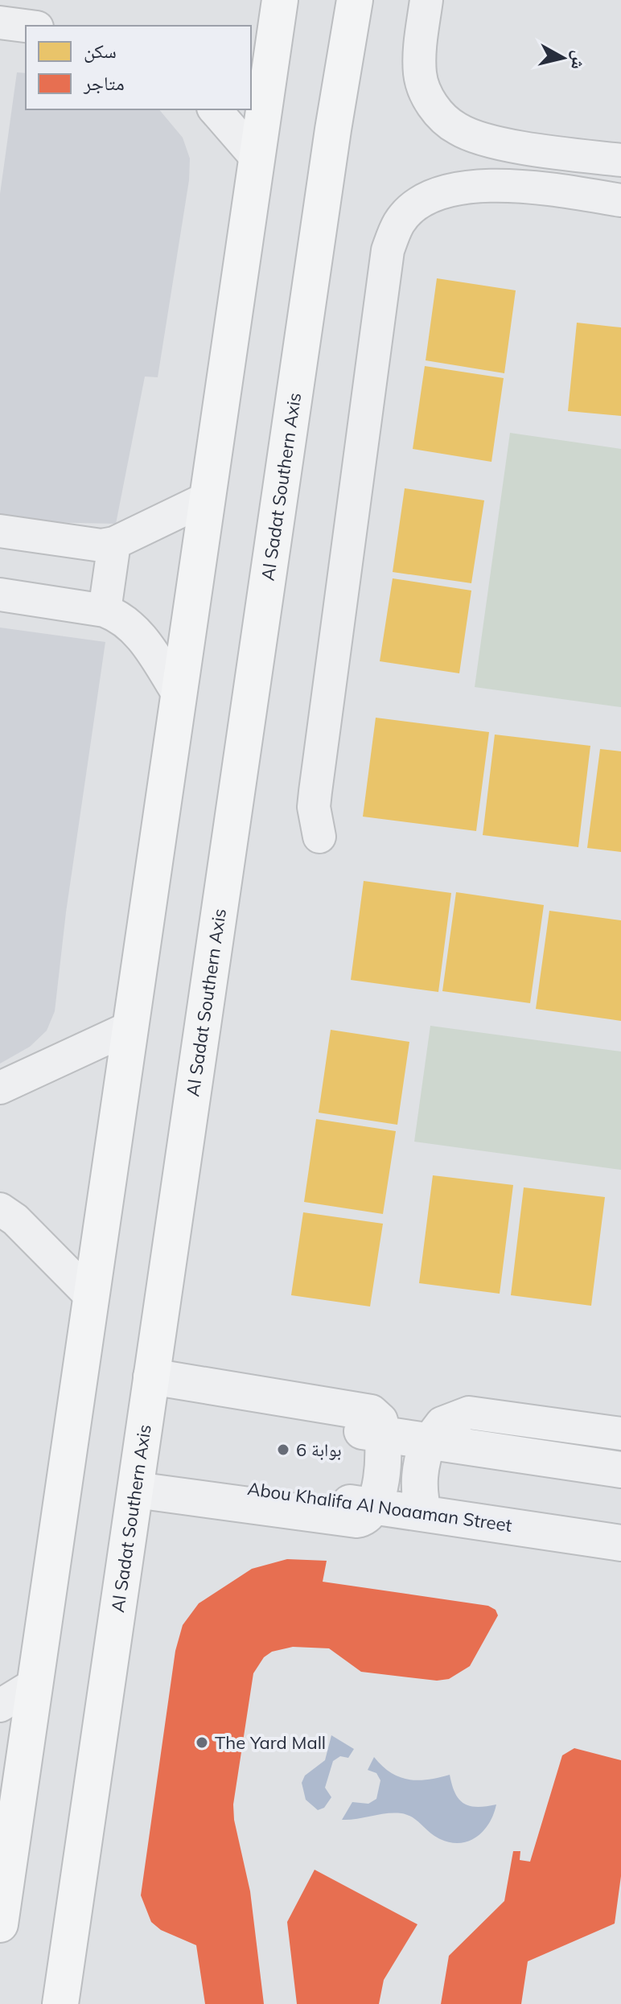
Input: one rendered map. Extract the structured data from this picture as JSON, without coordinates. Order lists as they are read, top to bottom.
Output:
{
  "streets": {
    "main road": ["Al Sadat Southern Axis"],
    "street": ["Abou Khalifa Al Noaaman Street"]
  },
  "places": ["بوابة 6", "The Yard Mall"],
  "legend": ["سكن", "متاجر"],
  "north": "right"
}
